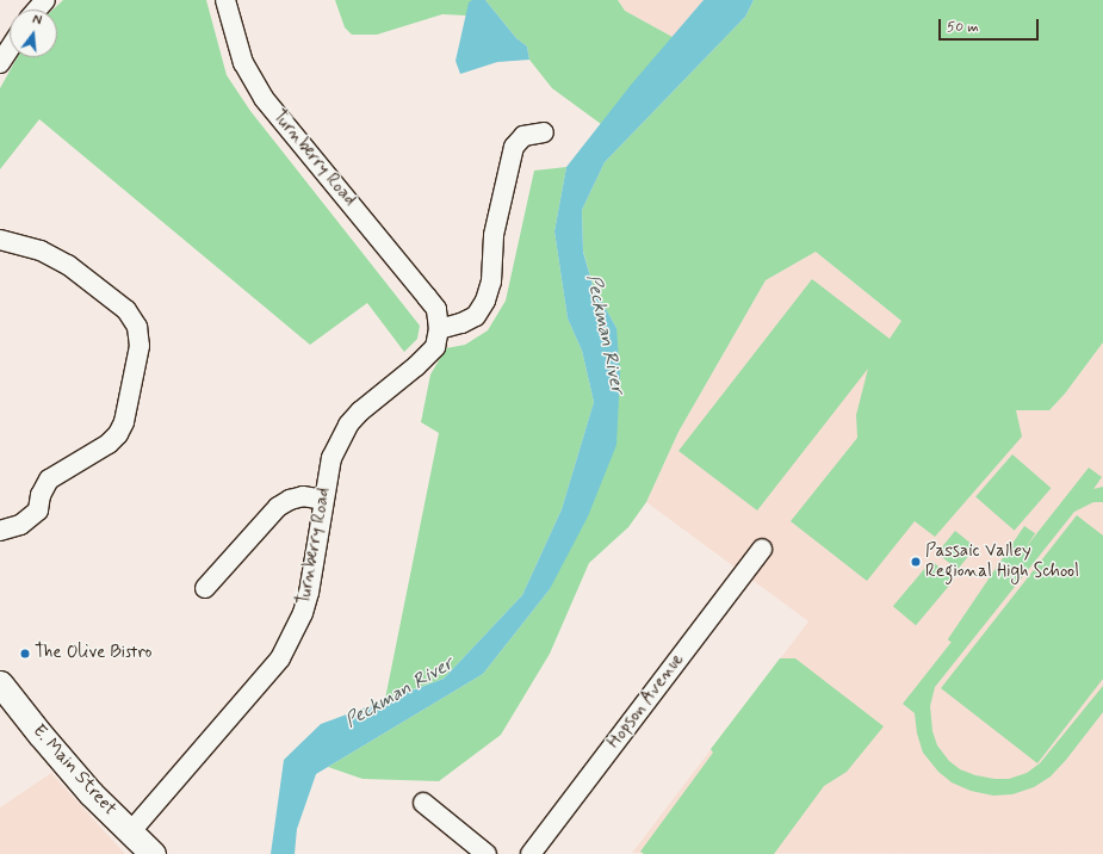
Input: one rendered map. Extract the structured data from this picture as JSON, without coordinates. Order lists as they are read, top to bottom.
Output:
{
  "streets": {
    "main road": ["E. Main Street"],
    "street": ["Turnberry Road", "Hopson Avenue"]
  },
  "crossings": [
    ["Turnberry Road", "E. Main Street"]
  ],
  "water": ["Peckman River"],
  "places": ["Passaic Valley Regional High School", "The Olive Bistro"],
  "scale_bar": "50 m",
  "north": "top"
}
